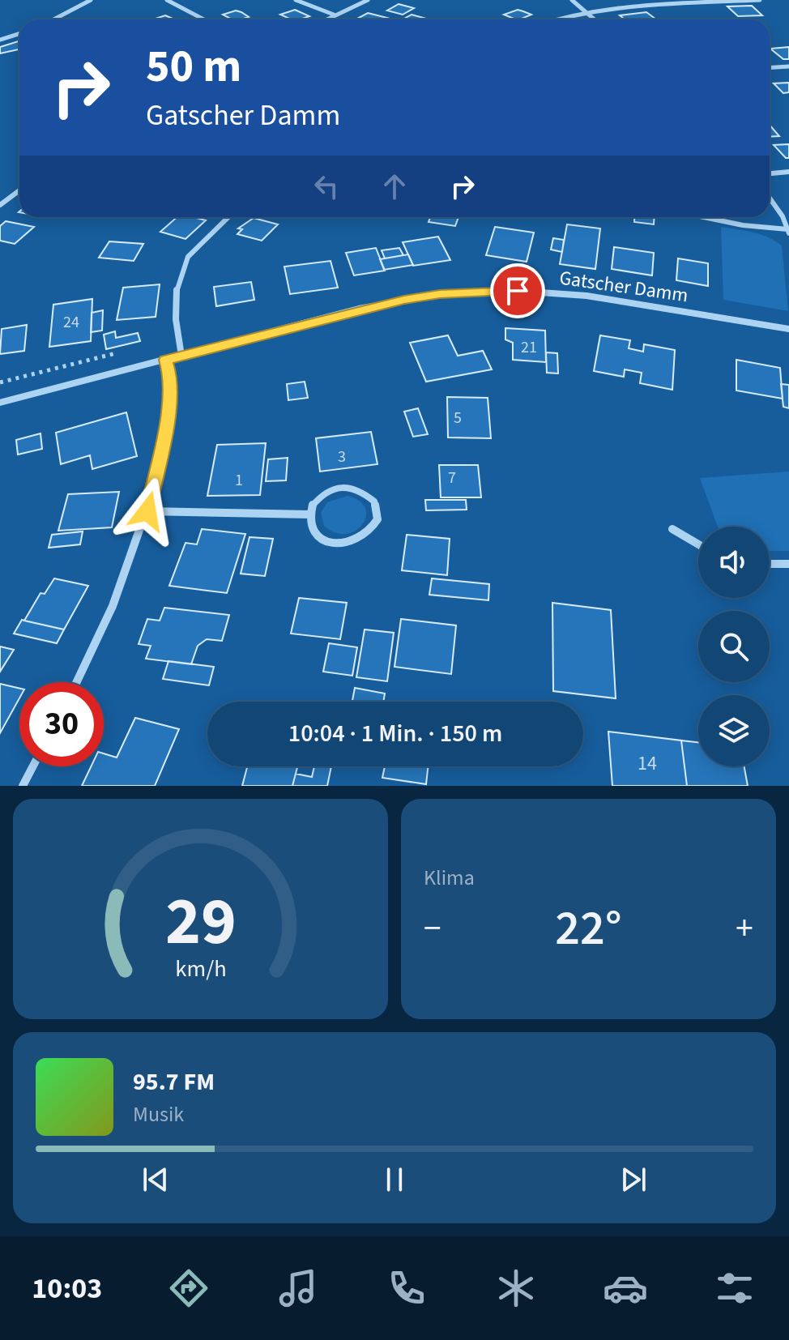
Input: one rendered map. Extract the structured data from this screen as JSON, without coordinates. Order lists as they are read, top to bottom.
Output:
{
  "streets": {
    "street": ["Gatscher Damm"]
  },
  "house_numbers": [
    "24",
    "21",
    "5",
    "3",
    "7",
    "1",
    "14"
  ],
  "page": {
    "turn": ["50 m", "Gatscher Damm"],
    "limit": "30",
    "trip": "10:04 · 1 Min. · 150 m",
    "tile": "Klima",
    "heat": ["−", "22°", "+"],
    "song": ["95.7 FM", "Musik"],
    "tabs": "10:03",
    "gauge": ["29", "km/h"]
  }
}
